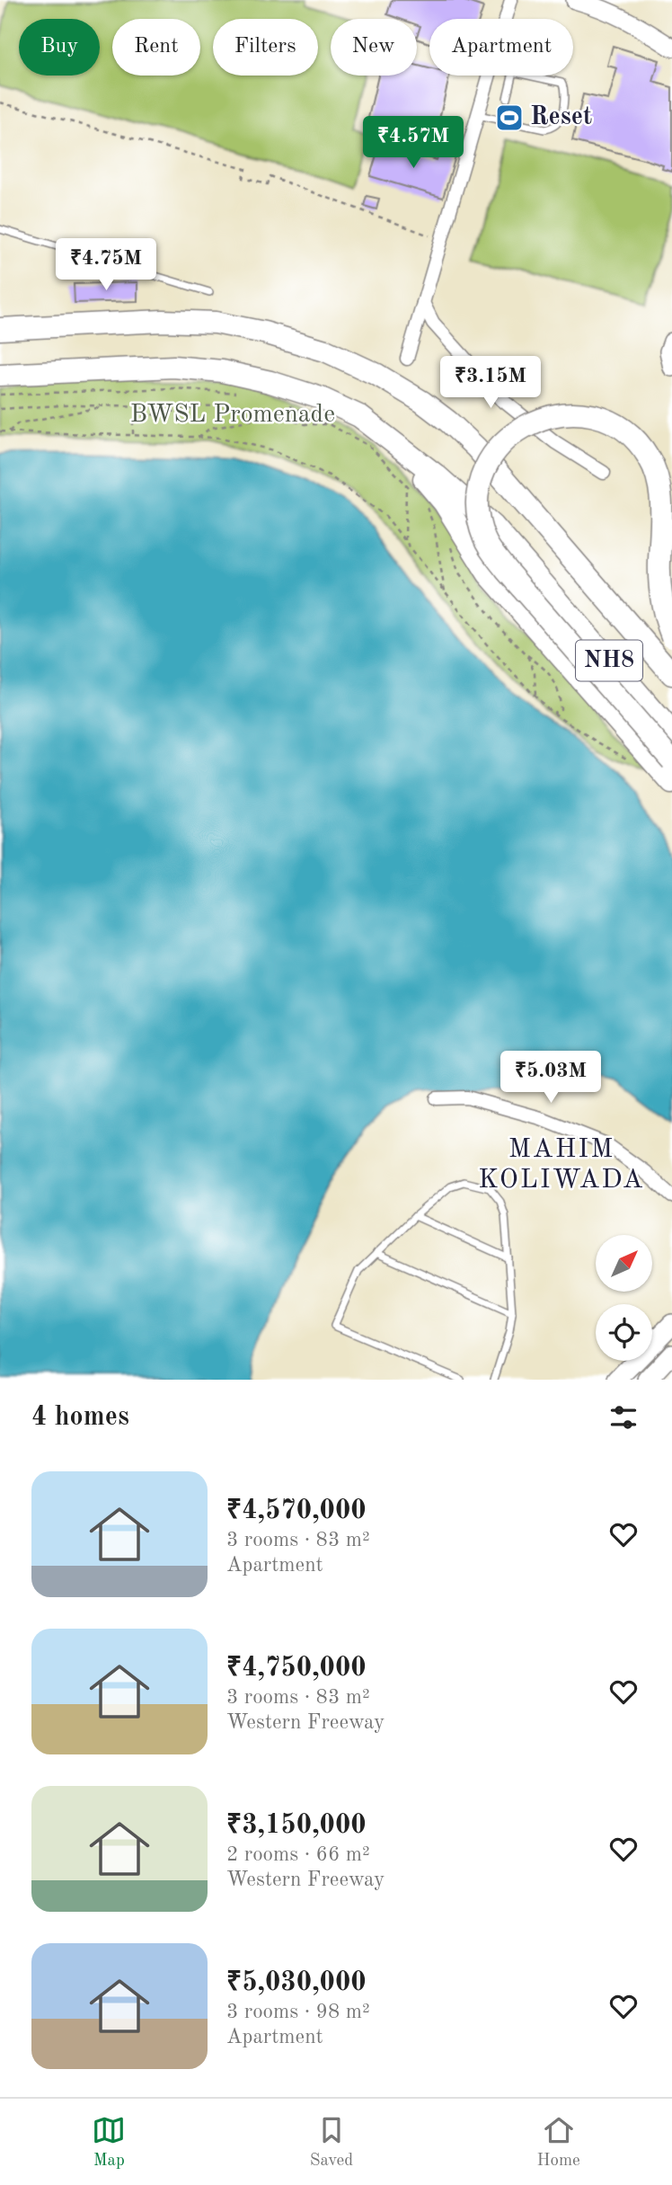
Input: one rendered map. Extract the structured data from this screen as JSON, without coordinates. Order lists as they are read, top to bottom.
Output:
{
  "streets": {
    "highway": ["NH8"]
  },
  "districts": ["MAHIM KOLIWADA"],
  "parks": ["BWSL Promenade"],
  "places": {
    "sports": ["Reset"]
  },
  "north": "top right",
  "page": {
    "chip": [
      "Buy",
      "Rent",
      "Filters",
      "New",
      "Apartment"
    ],
    "price": [
      "₹4.57M",
      "₹4.75M",
      "₹3.15M",
      "₹5.03M"
    ],
    "heading": "4 homes",
    "list": [
      {
        "name": "₹4,570,000",
        "note": "3 rooms · 83 m² · Apartment"
      },
      {
        "name": "₹4,750,000",
        "note": "3 rooms · 83 m² · Western Freeway"
      },
      {
        "name": "₹3,150,000",
        "note": "2 rooms · 66 m² · Western Freeway"
      },
      {
        "name": "₹5,030,000",
        "note": "3 rooms · 98 m² · Apartment"
      }
    ],
    "tabs": ["Map", "Saved", "Home"]
  }
}
